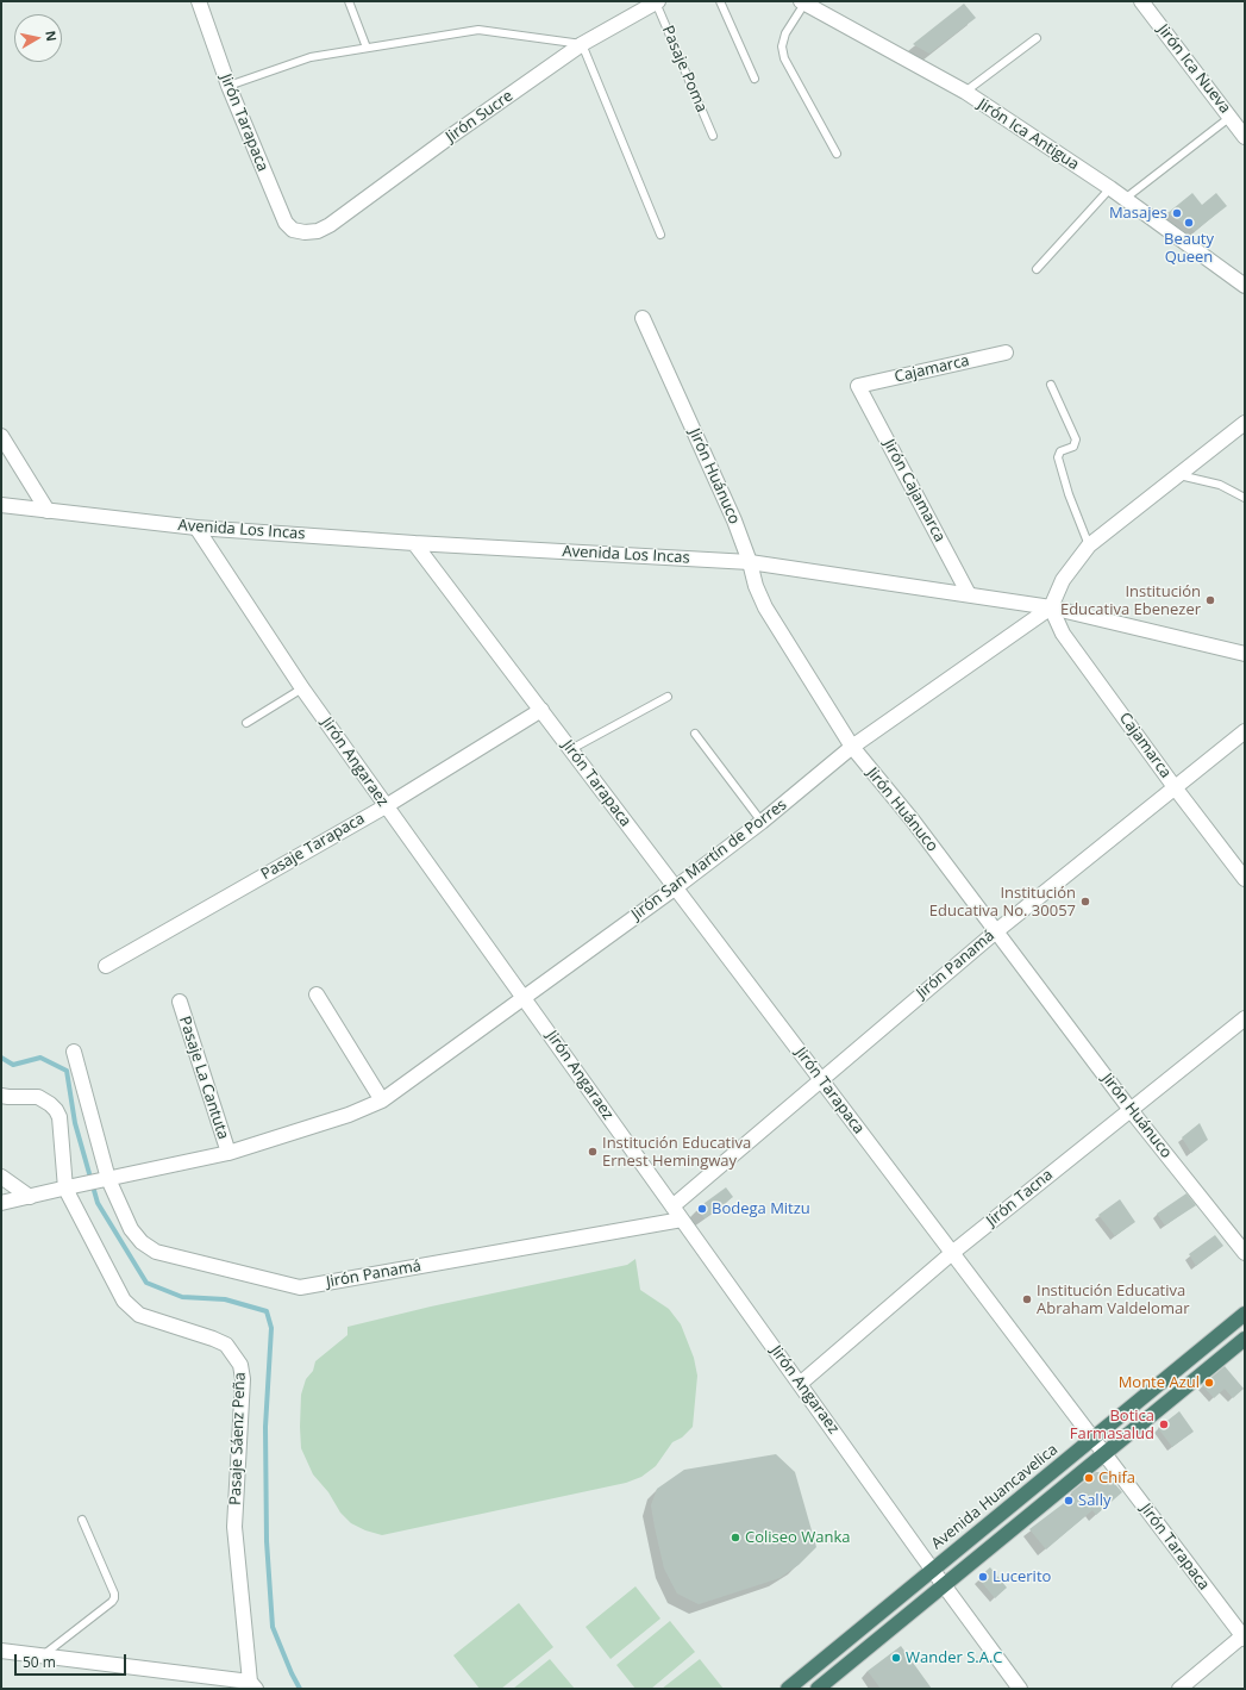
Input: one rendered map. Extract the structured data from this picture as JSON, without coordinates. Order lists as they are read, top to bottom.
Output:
{
  "streets": {
    "highway": ["Avenida Huancavelica"],
    "street": [
      "Jirón Ica Nueva",
      "Jirón Sucre",
      "Jirón Tarapaca",
      "Jirón Ica Antigua",
      "Cajamarca",
      "Jirón Huánuco",
      "Jirón Cajamarca",
      "Avenida Los Incas",
      "Jirón Angaraez",
      "Pasaje Tarapaca",
      "Jirón San Martín de Porres",
      "Jirón Panamá",
      "Pasaje La Cantuta",
      "Jirón Tacna",
      "Pasaje Sáenz Peña"
    ],
    "lane": ["Pasaje Poma"]
  },
  "crossings": [
    ["Pasaje Poma", "Jirón Sucre"],
    ["Jirón Sucre", "Jirón Tarapaca"],
    ["Jirón Tarapaca", "Avenida Los Incas"],
    ["Jirón Tarapaca", "Pasaje Tarapaca"],
    ["Jirón Tarapaca", "Jirón San Martín de Porres"],
    ["Jirón Tarapaca", "Jirón Panamá"],
    ["Jirón Tarapaca", "Jirón Tacna"],
    ["Jirón Tarapaca", "Avenida Huancavelica"],
    ["Cajamarca", "Jirón Cajamarca"],
    ["Cajamarca", "Avenida Los Incas"],
    ["Cajamarca", "Jirón San Martín de Porres"],
    ["Cajamarca", "Jirón Panamá"],
    ["Jirón Huánuco", "Avenida Los Incas"],
    ["Jirón Huánuco", "Jirón San Martín de Porres"],
    ["Jirón Huánuco", "Jirón Panamá"],
    ["Jirón Huánuco", "Jirón Tacna"],
    ["Jirón Cajamarca", "Avenida Los Incas"],
    ["Avenida Los Incas", "Jirón Angaraez"],
    ["Avenida Los Incas", "Jirón San Martín de Porres"],
    ["Jirón Angaraez", "Pasaje Tarapaca"],
    ["Jirón Angaraez", "Jirón San Martín de Porres"],
    ["Jirón Angaraez", "Jirón Panamá"],
    ["Jirón Angaraez", "Jirón Tacna"],
    ["Jirón Angaraez", "Avenida Huancavelica"],
    ["Jirón San Martín de Porres", "Jirón Panamá"],
    ["Jirón San Martín de Porres", "Pasaje La Cantuta"],
    ["Jirón San Martín de Porres", "Pasaje Sáenz Peña"]
  ],
  "places": [
    "Masajes",
    "Beauty Queen",
    "Institución Educativa Ebenezer",
    "Institución Educativa No. 30057",
    "Institución Educativa Ernest Hemingway",
    "Bodega Mitzu",
    "Institución Educativa Abraham Valdelomar",
    "Monte Azul",
    "Botica Farmasalud",
    "Chifa",
    "Sally",
    "Coliseo Wanka",
    "Lucerito",
    "Wander S.A.C"
  ],
  "scale_bar": "50 m",
  "north": "right"
}
